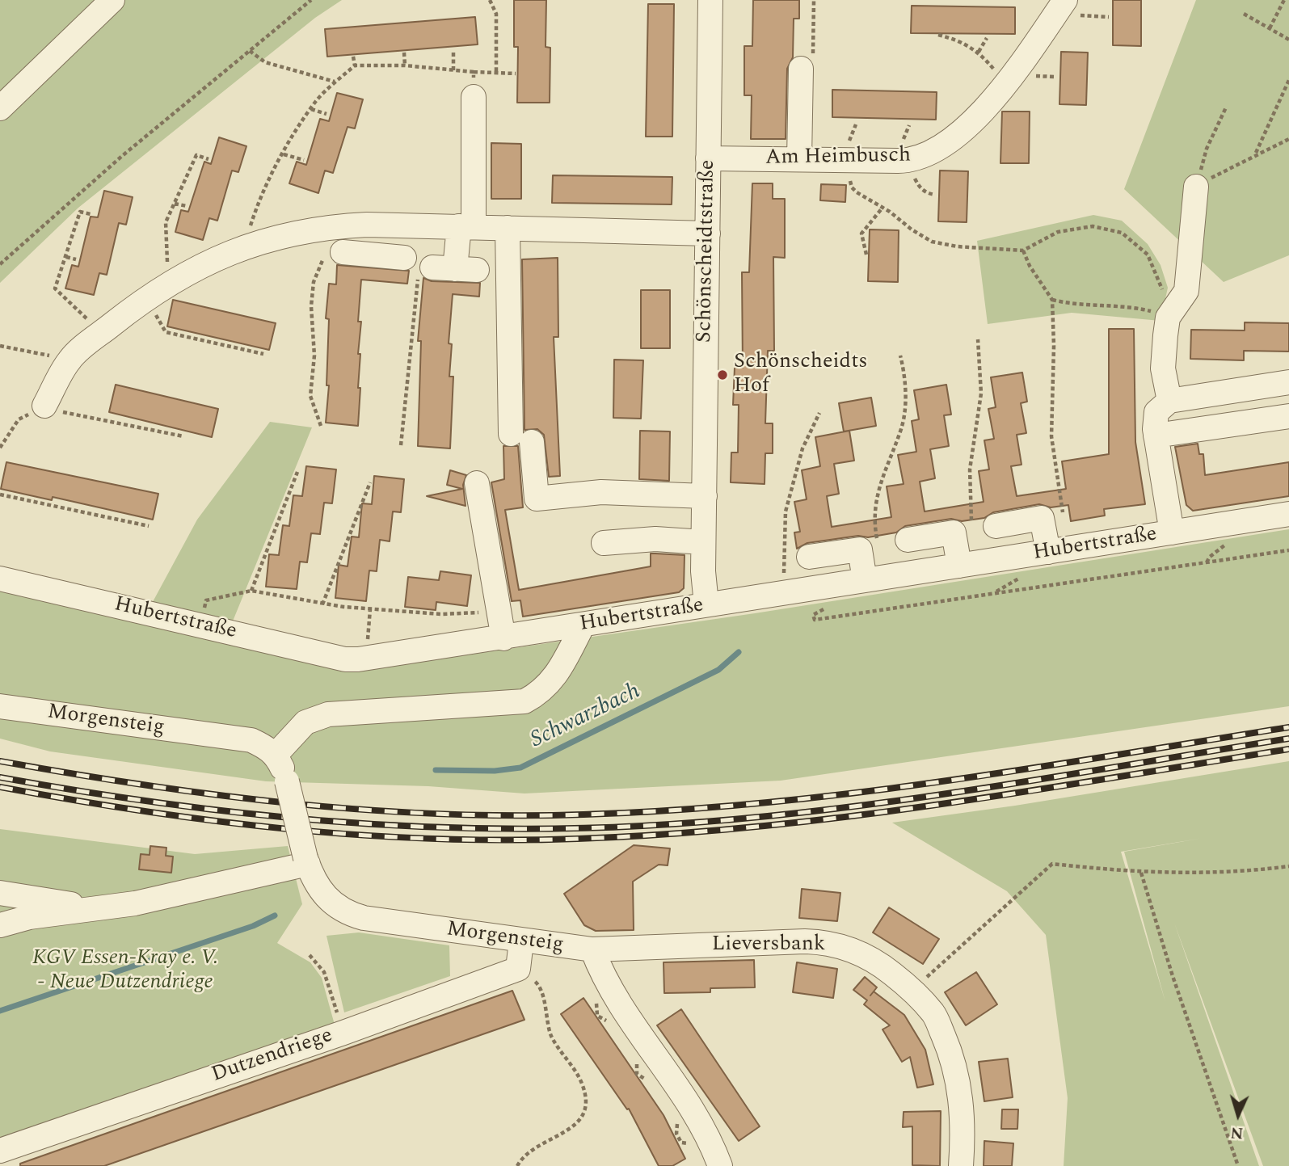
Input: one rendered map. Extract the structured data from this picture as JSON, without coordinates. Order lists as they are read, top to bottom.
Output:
{
  "streets": {
    "street": [
      "Am Heimbusch",
      "Schönscheidtstraße",
      "Hubertstraße",
      "Morgensteig",
      "Lieversbank",
      "Dutzendriege"
    ]
  },
  "crossings": [
    ["Am Heimbusch", "Schönscheidtstraße"],
    ["Schönscheidtstraße", "Hubertstraße"],
    ["Morgensteig", "Lieversbank"]
  ],
  "water": ["Schwarzbach"],
  "parks": ["KGV Essen-Kray e. V. - Neue Dutzendriege"],
  "places": ["Schönscheidts Hof"],
  "north": "bottom"
}
